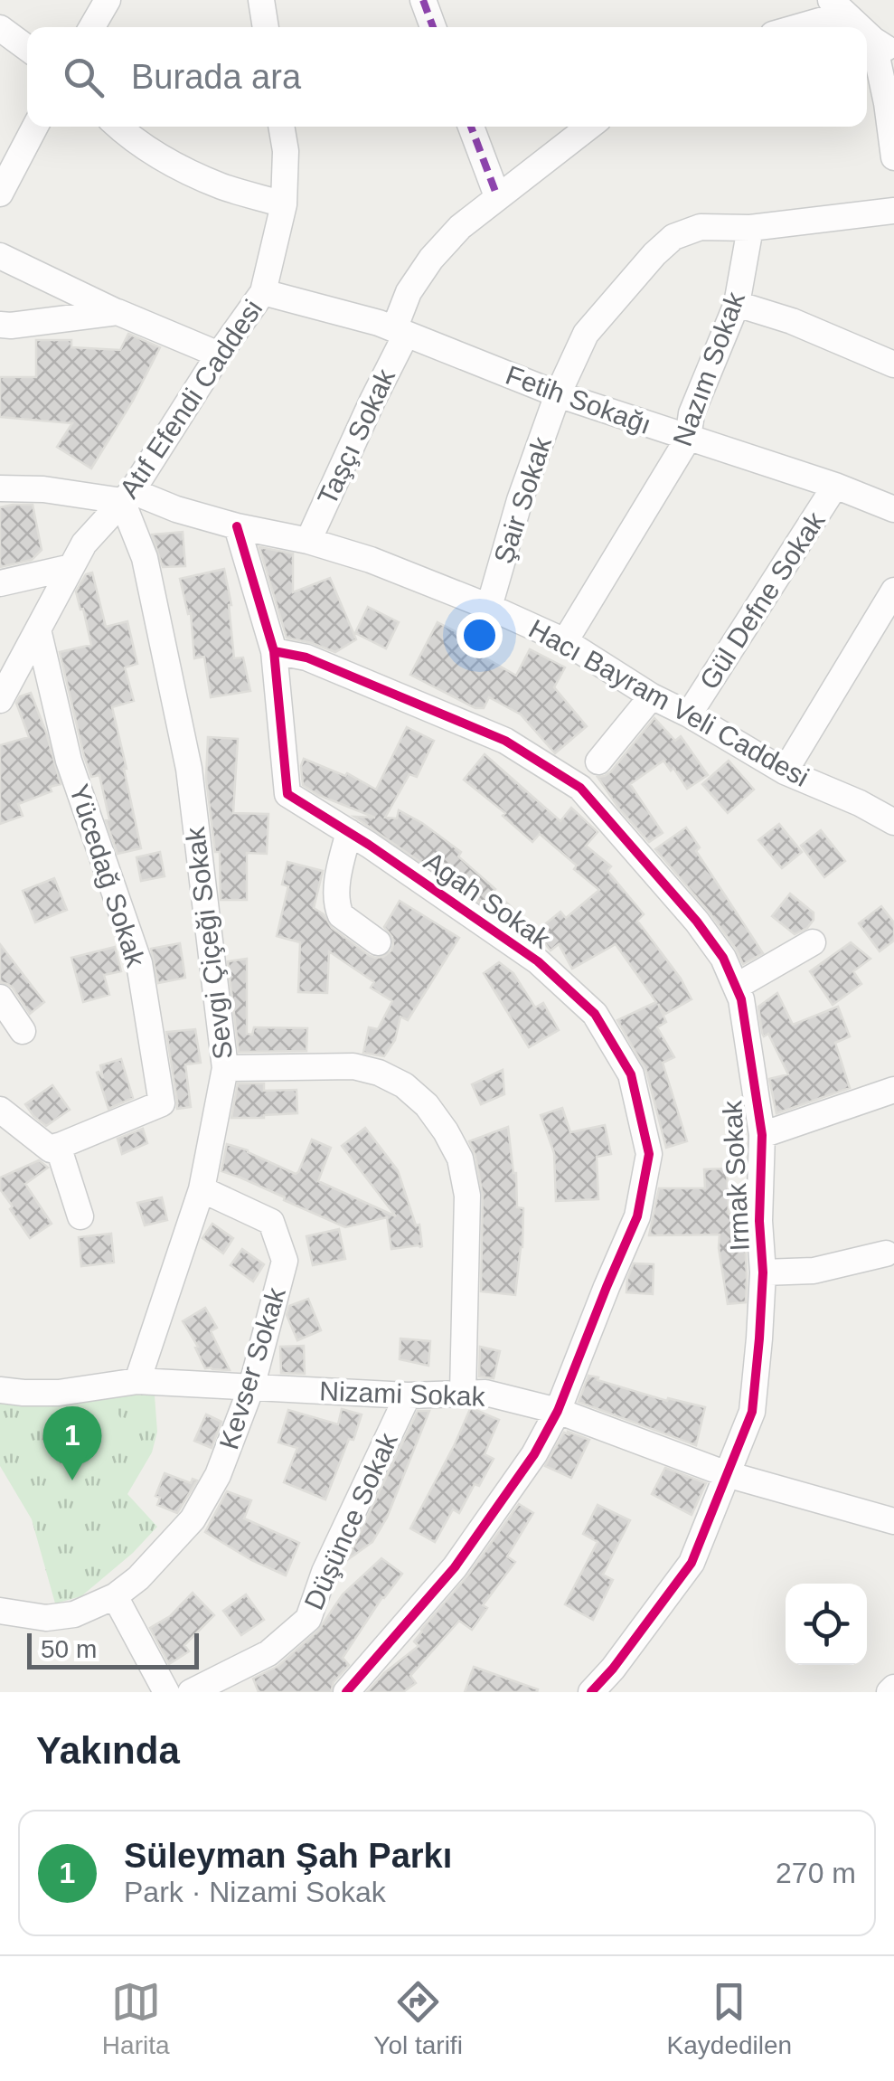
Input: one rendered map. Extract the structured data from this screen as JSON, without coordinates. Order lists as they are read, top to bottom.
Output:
{
  "streets": {
    "street": [
      "Nazım Sokak",
      "Atıf Efendi Caddesi",
      "Fetih Sokağı",
      "Taşçı Sokak",
      "Şair Sokak",
      "Gül Defne Sokak",
      "Hacı Bayram Veli Caddesi",
      "Yücedağ Sokak",
      "Agah Sokak",
      "Sevgi Çiçeği Sokak",
      "Irmak Sokak",
      "Kevser Sokak",
      "Nizami Sokak",
      "Düşünce Sokak"
    ]
  },
  "crossings": [
    ["Nazım Sokak", "Fetih Sokağı"],
    ["Nazım Sokak", "Şair Sokak"],
    ["Nazım Sokak", "Hacı Bayram Veli Caddesi"],
    ["Atıf Efendi Caddesi", "Fetih Sokağı"],
    ["Atıf Efendi Caddesi", "Hacı Bayram Veli Caddesi"],
    ["Atıf Efendi Caddesi", "Yücedağ Sokak"],
    ["Atıf Efendi Caddesi", "Sevgi Çiçeği Sokak"],
    ["Fetih Sokağı", "Taşçı Sokak"],
    ["Fetih Sokağı", "Şair Sokak"],
    ["Fetih Sokağı", "Gül Defne Sokak"],
    ["Taşçı Sokak", "Hacı Bayram Veli Caddesi"],
    ["Şair Sokak", "Hacı Bayram Veli Caddesi"],
    ["Gül Defne Sokak", "Hacı Bayram Veli Caddesi"],
    ["Hacı Bayram Veli Caddesi", "Agah Sokak"],
    ["Hacı Bayram Veli Caddesi", "Sevgi Çiçeği Sokak"],
    ["Agah Sokak", "Irmak Sokak"],
    ["Agah Sokak", "Nizami Sokak"],
    ["Sevgi Çiçeği Sokak", "Kevser Sokak"],
    ["Sevgi Çiçeği Sokak", "Nizami Sokak"],
    ["Irmak Sokak", "Nizami Sokak"],
    ["Kevser Sokak", "Nizami Sokak"],
    ["Nizami Sokak", "Düşünce Sokak"]
  ],
  "scale_bar": "50 m",
  "page": {
    "search": "Burada ara",
    "pins": "1",
    "scale": "50 m",
    "heading": "Yakında",
    "list": [
      {
        "mark": "1",
        "name": "Süleyman Şah Parkı",
        "note": "Park · Nizami Sokak",
        "value": "270 m"
      }
    ],
    "nav": ["Harita", "Yol tarifi", "Kaydedilen"]
  }
}
